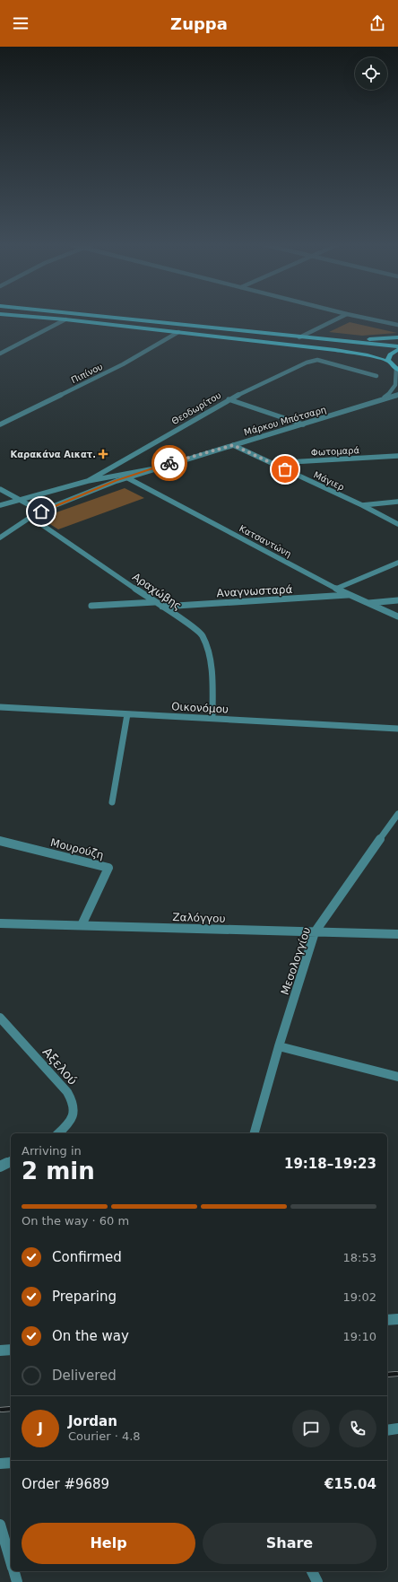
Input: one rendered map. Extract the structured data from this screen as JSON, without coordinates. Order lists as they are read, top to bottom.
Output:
{
  "streets": {
    "street": [
      "Πιπίνου",
      "Θεοδωρίτου",
      "Μάρκου Μπότσαρη",
      "Φωτομαρά",
      "Μάγιερ",
      "Κατσαντώνη",
      "Αραχώβης",
      "Αναγνωσταρά",
      "Οικονόμου",
      "Μουρούζη",
      "Ζαλόγγου",
      "Μεσολογγίου",
      "Αξελού"
    ]
  },
  "crossings": [
    ["Θεοδωρίτου", "Μάρκου Μπότσαρη"],
    ["Μάρκου Μπότσαρη", "Μάγιερ"],
    ["Μάρκου Μπότσαρη", "Κατσαντώνη"],
    ["Μάρκου Μπότσαρη", "Αραχώβης"],
    ["Φωτομαρά", "Μάγιερ"],
    ["Κατσαντώνη", "Αναγνωσταρά"],
    ["Αραχώβης", "Αναγνωσταρά"],
    ["Αραχώβης", "Οικονόμου"],
    ["Μουρούζη", "Ζαλόγγου"],
    ["Ζαλόγγου", "Μεσολογγίου"]
  ],
  "places": {
    "health": ["Καρακάνα Αικατ."]
  },
  "page": {
    "header": "Zuppa",
    "heading": ["2 min", "Arriving in", "19:18–19:23"],
    "panel": [
      "Jordan",
      "Courier · 4.8",
      "Order #9689",
      "€15.04"
    ],
    "bar": "On the way · 60 m",
    "list": [
      ["Confirmed", "18:53"],
      ["Preparing", "19:02"],
      ["On the way", "19:10"],
      "Delivered"
    ],
    "round": "J",
    "buttons": ["Help", "Share"]
  }
}
